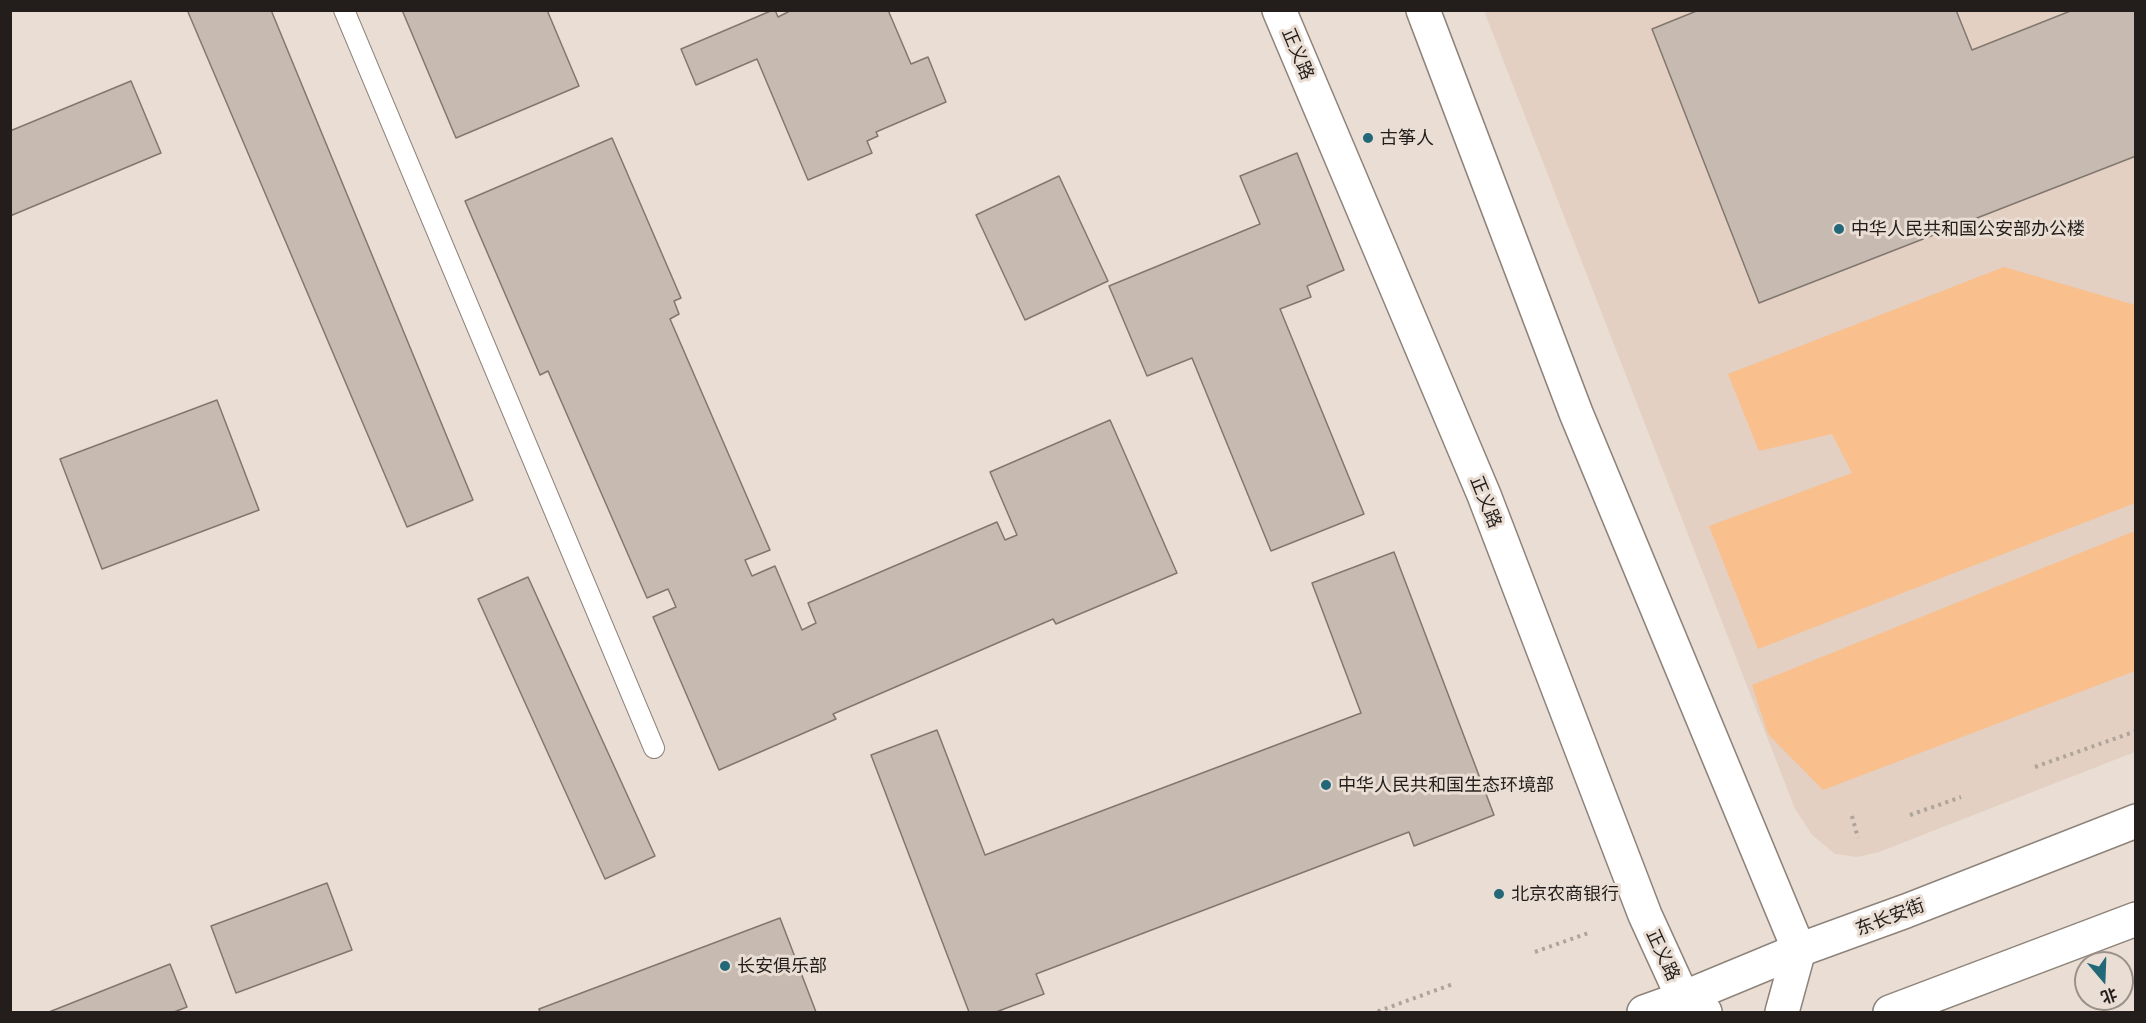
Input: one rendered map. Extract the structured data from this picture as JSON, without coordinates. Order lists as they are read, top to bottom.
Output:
{
  "streets": {
    "main road": ["正义路", "东长安街"]
  },
  "crossings": [
    ["正义路", "东长安街"]
  ],
  "places": [
    "古筝人",
    "中华人民共和国公安部办公楼",
    "中华人民共和国生态环境部",
    "北京农商银行",
    "长安俱乐部"
  ],
  "north": "bottom"
}
